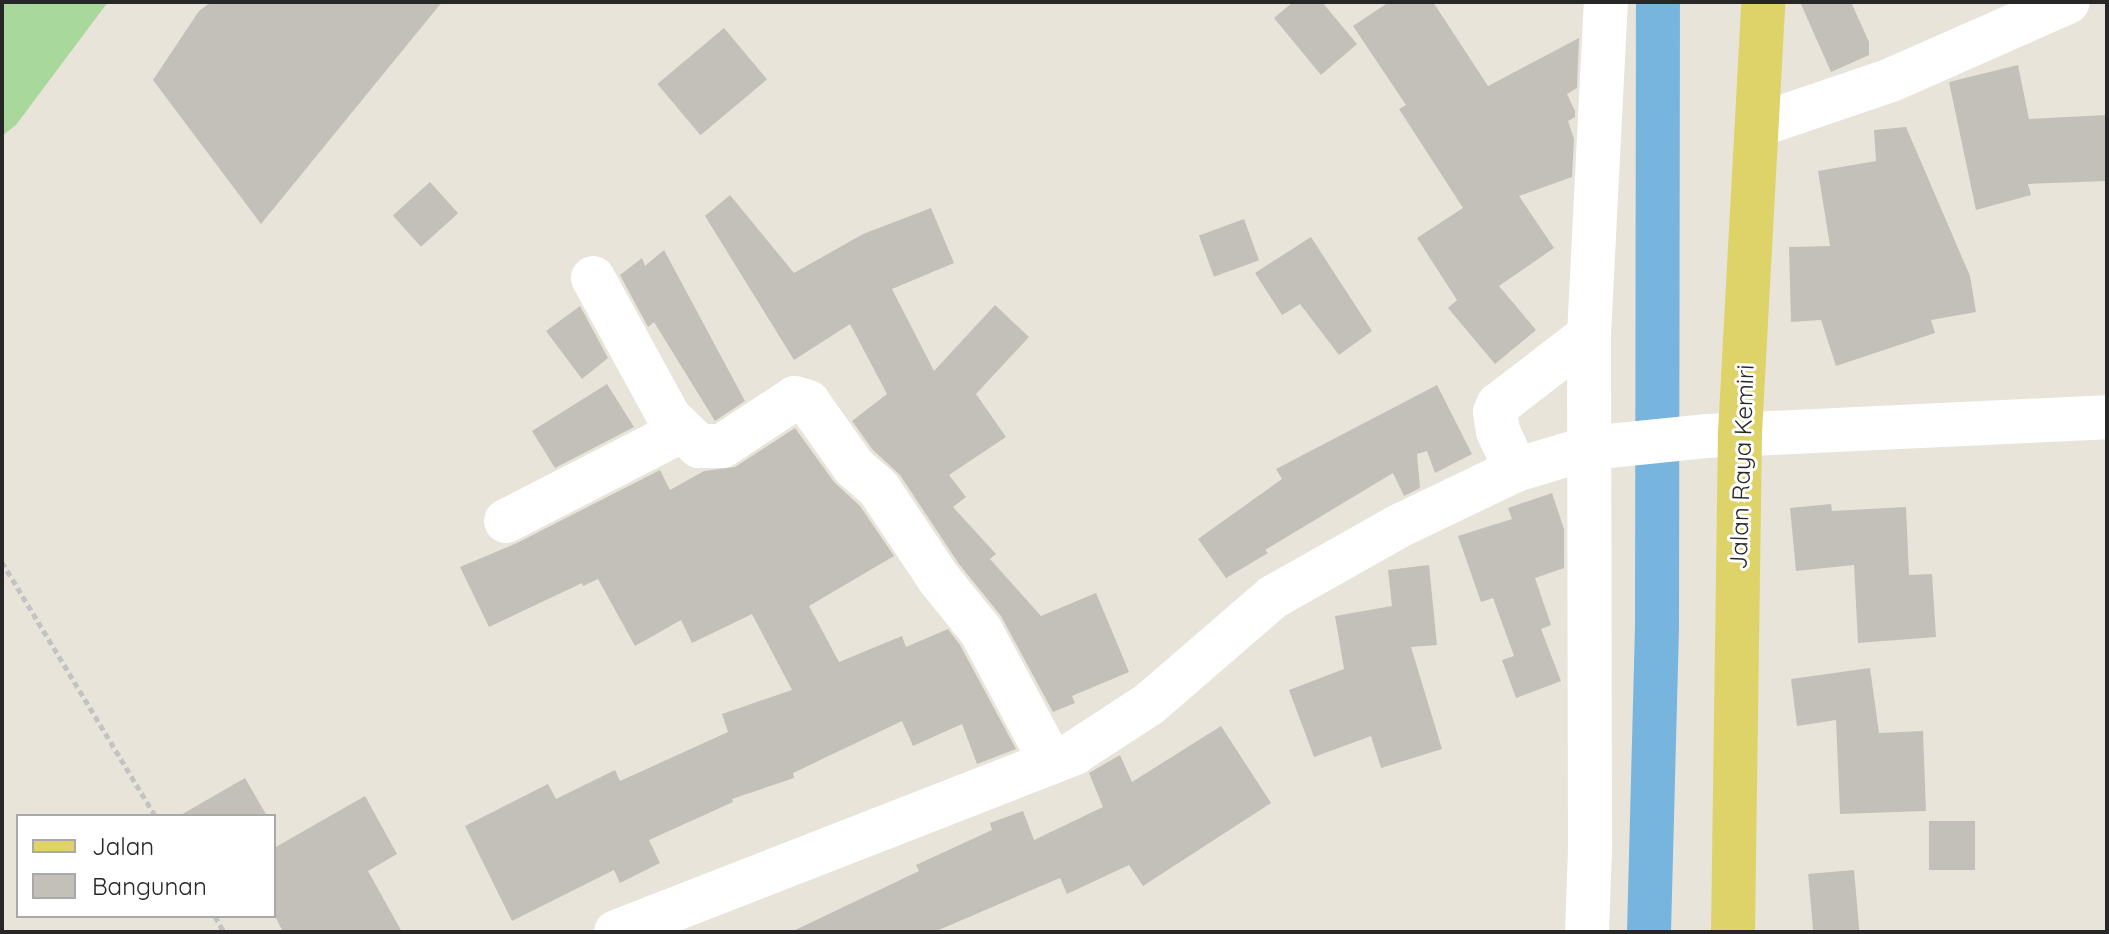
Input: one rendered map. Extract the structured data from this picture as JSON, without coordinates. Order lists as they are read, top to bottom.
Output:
{
  "streets": {
    "main road": ["Jalan Raya Kemiri"]
  },
  "legend": ["Jalan", "Bangunan"]
}
